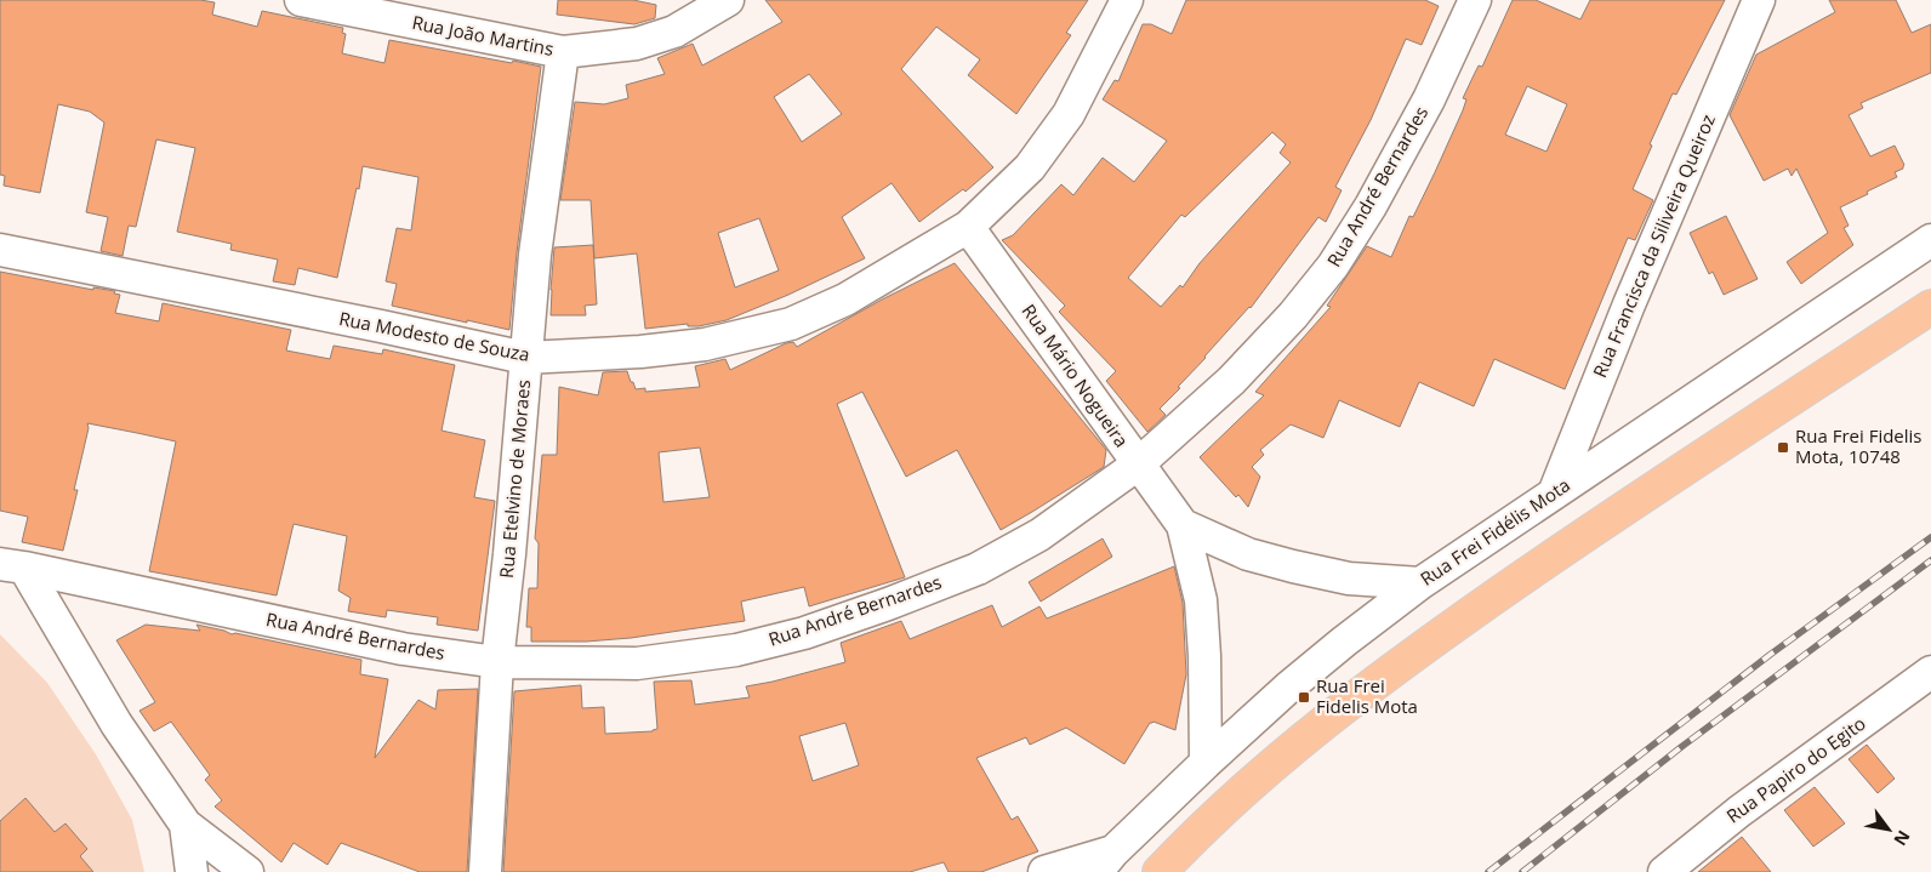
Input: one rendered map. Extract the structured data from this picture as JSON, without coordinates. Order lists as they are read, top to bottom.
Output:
{
  "streets": {
    "street": [
      "Rua João Martins",
      "Rua André Bernardes",
      "Rua Francisca da Siliveira Queiroz",
      "Rua Modesto de Souza",
      "Rua Mário Nogueira",
      "Rua Etelvino de Moraes",
      "Rua Frei Fidélis Mota",
      "Rua Papiro do Egito"
    ]
  },
  "crossings": [
    ["Rua João Martins", "Rua Etelvino de Moraes"],
    ["Rua André Bernardes", "Rua Mário Nogueira"],
    ["Rua André Bernardes", "Rua Etelvino de Moraes"],
    ["Rua Francisca da Siliveira Queiroz", "Rua Frei Fidélis Mota"],
    ["Rua Modesto de Souza", "Rua Mário Nogueira"],
    ["Rua Modesto de Souza", "Rua Etelvino de Moraes"],
    ["Rua Mário Nogueira", "Rua Frei Fidélis Mota"]
  ],
  "places": {
    "transit": ["Rua Frei Fidelis Mota, 10748", "Rua Frei Fidelis Mota"]
  },
  "north": "bottom right"
}
